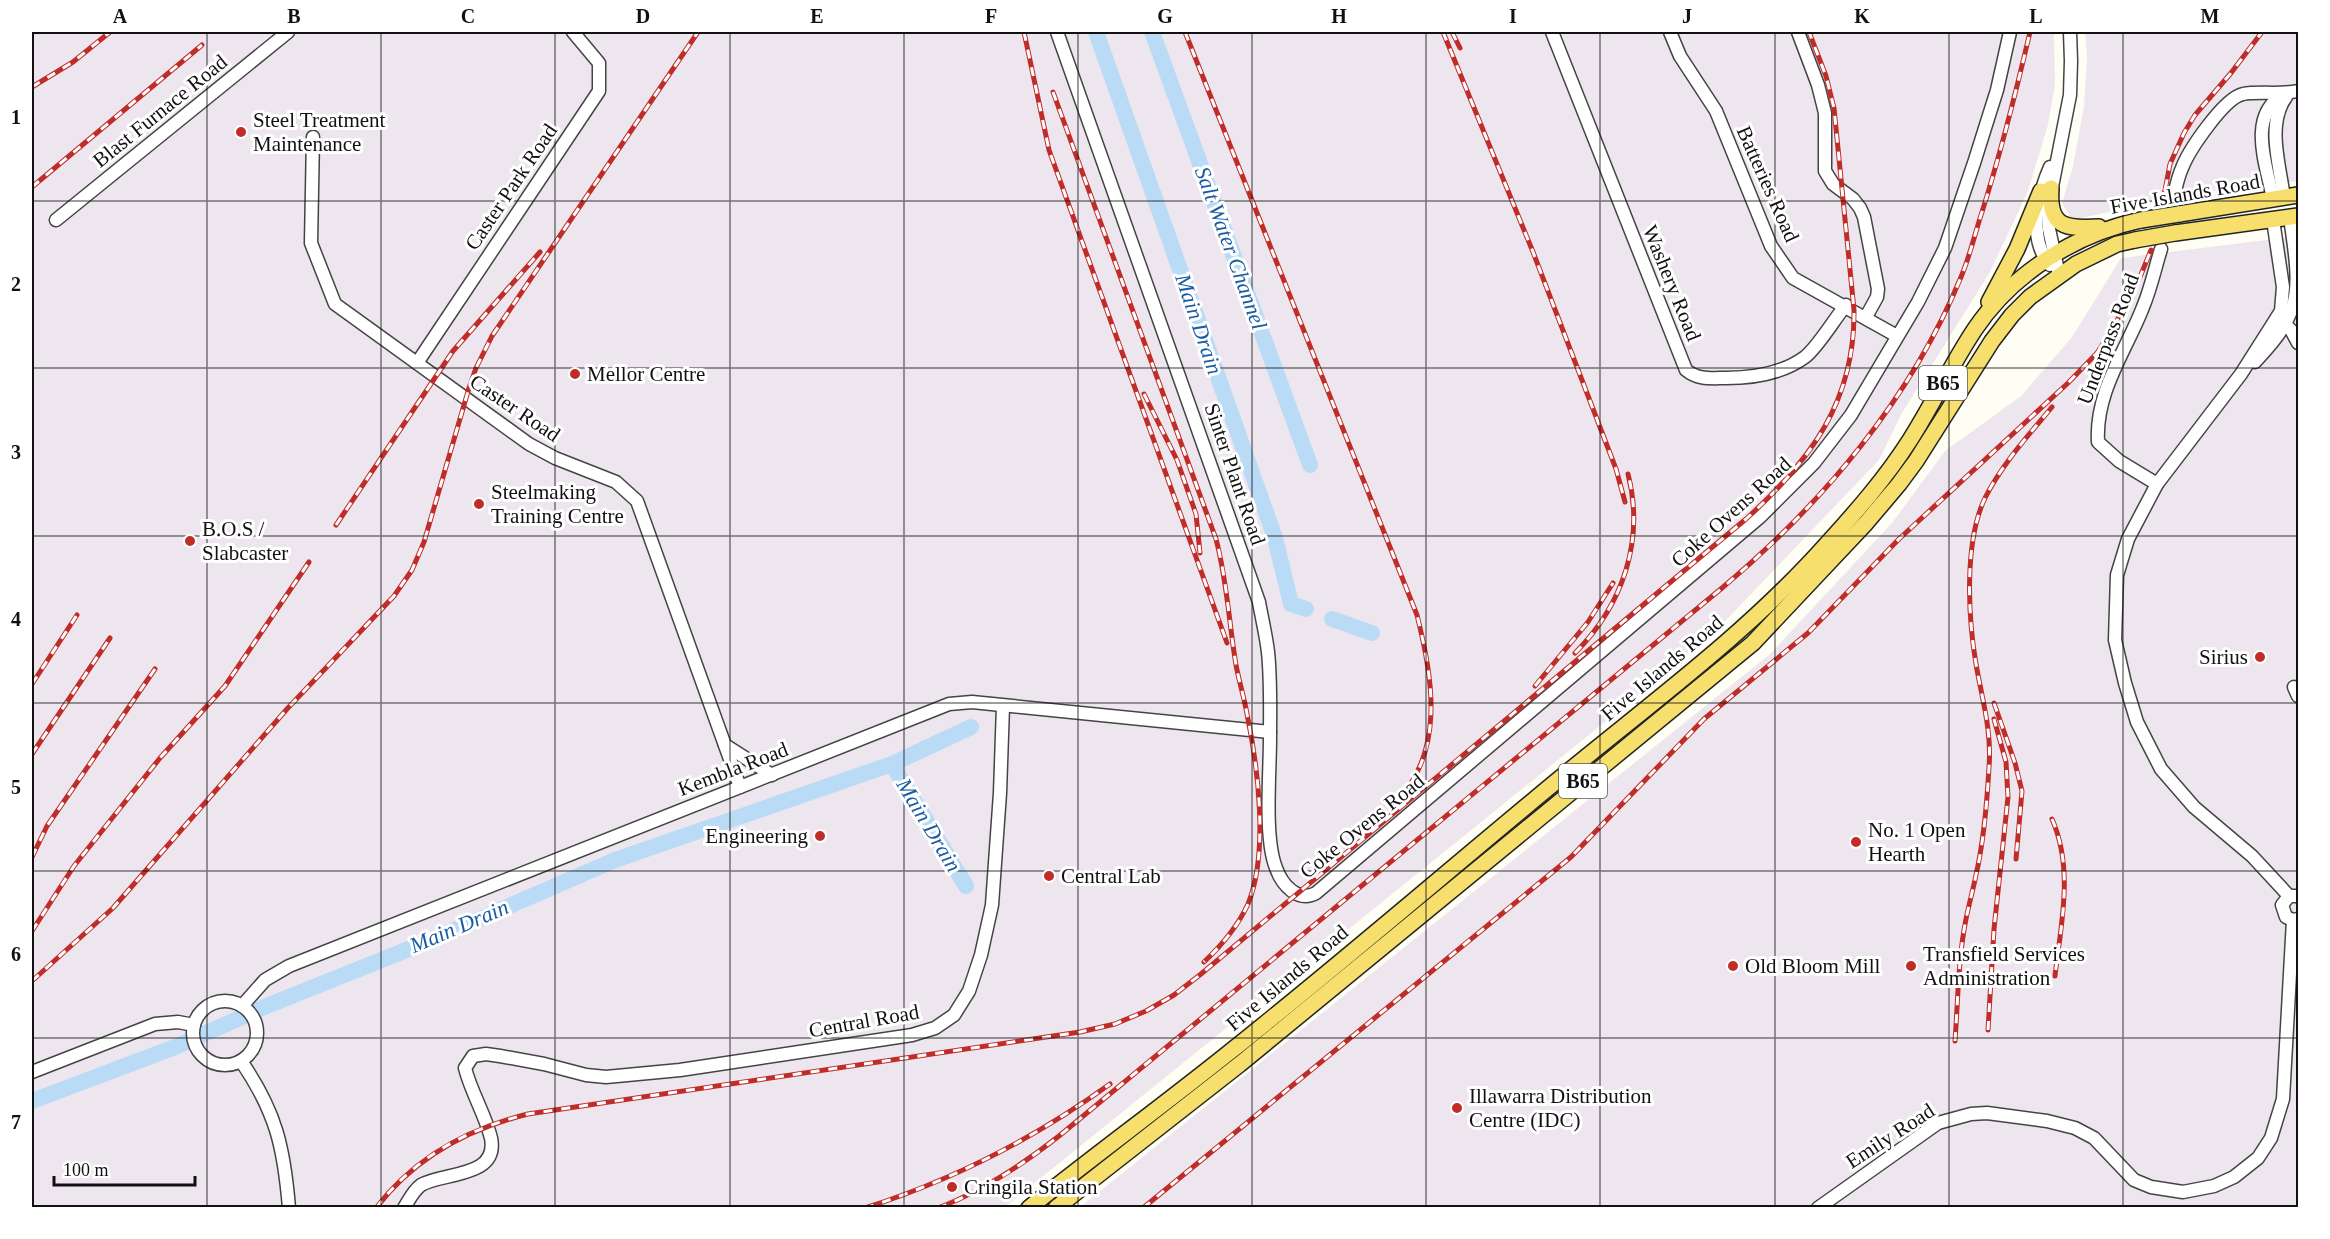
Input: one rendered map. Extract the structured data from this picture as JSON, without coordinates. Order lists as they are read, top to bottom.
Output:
{
  "streets": {
    "main road": ["Five Islands Road", "B65"],
    "street": [
      "Blast Furnace Road",
      "Batteries Road",
      "Caster Park Road",
      "Washery Road",
      "Underpass Road",
      "Caster Road",
      "Sinter Plant Road",
      "Coke Ovens Road",
      "Kembla Road",
      "Central Road",
      "Emily Road"
    ]
  },
  "crossings": [
    ["Batteries Road", "Washery Road"],
    ["Batteries Road", "Coke Ovens Road"],
    ["Caster Park Road", "Caster Road"],
    ["Caster Road", "Kembla Road"],
    ["Sinter Plant Road", "Coke Ovens Road"],
    ["Sinter Plant Road", "Kembla Road"],
    ["Kembla Road", "Central Road"]
  ],
  "water": ["Salt Water Channel", "Main Drain"],
  "places": [
    "Steel Treatment Maintenance",
    "Mellor Centre",
    "Steelmaking Training Centre",
    "B.O.S / Slabcaster",
    "Sirius",
    "Engineering",
    "No. 1 Open Hearth",
    "Central Lab",
    "Old Bloom Mill",
    "Transfield Services Administration",
    "Illawarra Distribution Centre (IDC)",
    "Cringila Station"
  ],
  "scale_bar": "100 m",
  "grid": {
    "columns": [
      "A",
      "B",
      "C",
      "D",
      "E",
      "F",
      "G",
      "H",
      "I",
      "J",
      "K",
      "L",
      "M"
    ],
    "rows": [
      "1",
      "2",
      "3",
      "4",
      "5",
      "6",
      "7"
    ]
  }
}
